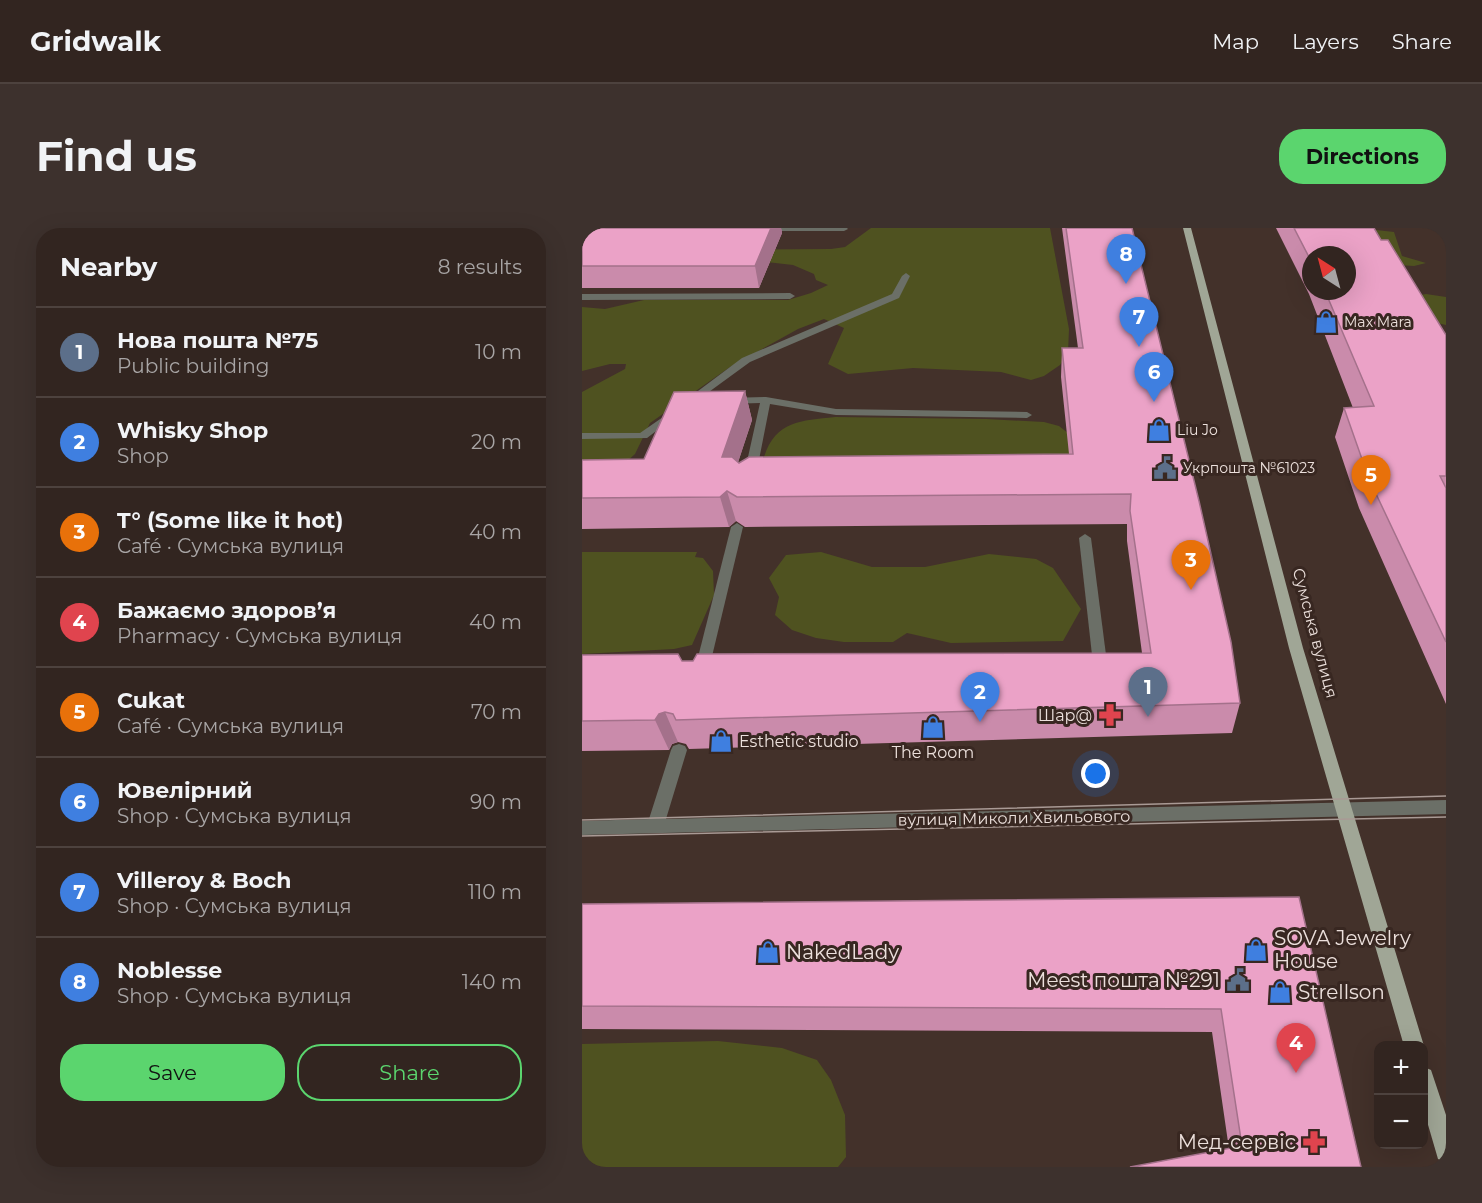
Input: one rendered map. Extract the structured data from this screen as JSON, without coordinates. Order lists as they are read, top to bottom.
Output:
{
  "streets": {
    "main road": ["Сумська вулиця"],
    "street": ["вулиця Миколи Хвильового"]
  },
  "crossings": [
    ["Сумська вулиця", "вулиця Миколи Хвильового"]
  ],
  "places": {
    "shop": [
      "Max Mara",
      "Liu Jo",
      "The Room",
      "Esthetic studio",
      "SOVA Jewelry House",
      "NakedLady",
      "Strellson"
    ],
    "public building": ["Укрпошта №61023", "Meest пошта №291"],
    "pharmacy": ["Шар@", "Мед-сервіс"]
  },
  "north": "top left",
  "page": {
    "header": "Gridwalk",
    "nav": ["Map", "Layers", "Share"],
    "buttons": [
      "Directions",
      ["Save", "Share"]
    ],
    "title": "Find us",
    "heading": ["Nearby", "8 results"],
    "pins": [
      "8",
      "7",
      "6",
      "5",
      "3",
      "1",
      "2",
      "4"
    ],
    "list": [
      {
        "mark": "1",
        "name": "Нова пошта №75",
        "note": "Public building",
        "value": "10 m"
      },
      {
        "mark": "2",
        "name": "Whisky Shop",
        "note": "Shop",
        "value": "20 m"
      },
      {
        "mark": "3",
        "name": "T° (Some like it hot)",
        "note": "Café · Сумська вулиця",
        "value": "40 m"
      },
      {
        "mark": "4",
        "name": "Бажаємо здоровʼя",
        "note": "Pharmacy · Сумська вулиця",
        "value": "40 m"
      },
      {
        "mark": "5",
        "name": "Cukat",
        "note": "Café · Сумська вулиця",
        "value": "70 m"
      },
      {
        "mark": "6",
        "name": "Ювелірний",
        "note": "Shop · Сумська вулиця",
        "value": "90 m"
      },
      {
        "mark": "7",
        "name": "Villeroy & Boch",
        "note": "Shop · Сумська вулиця",
        "value": "110 m"
      },
      {
        "mark": "8",
        "name": "Noblesse",
        "note": "Shop · Сумська вулиця",
        "value": "140 m"
      }
    ],
    "map_buttons": ["+", "−"]
  }
}
